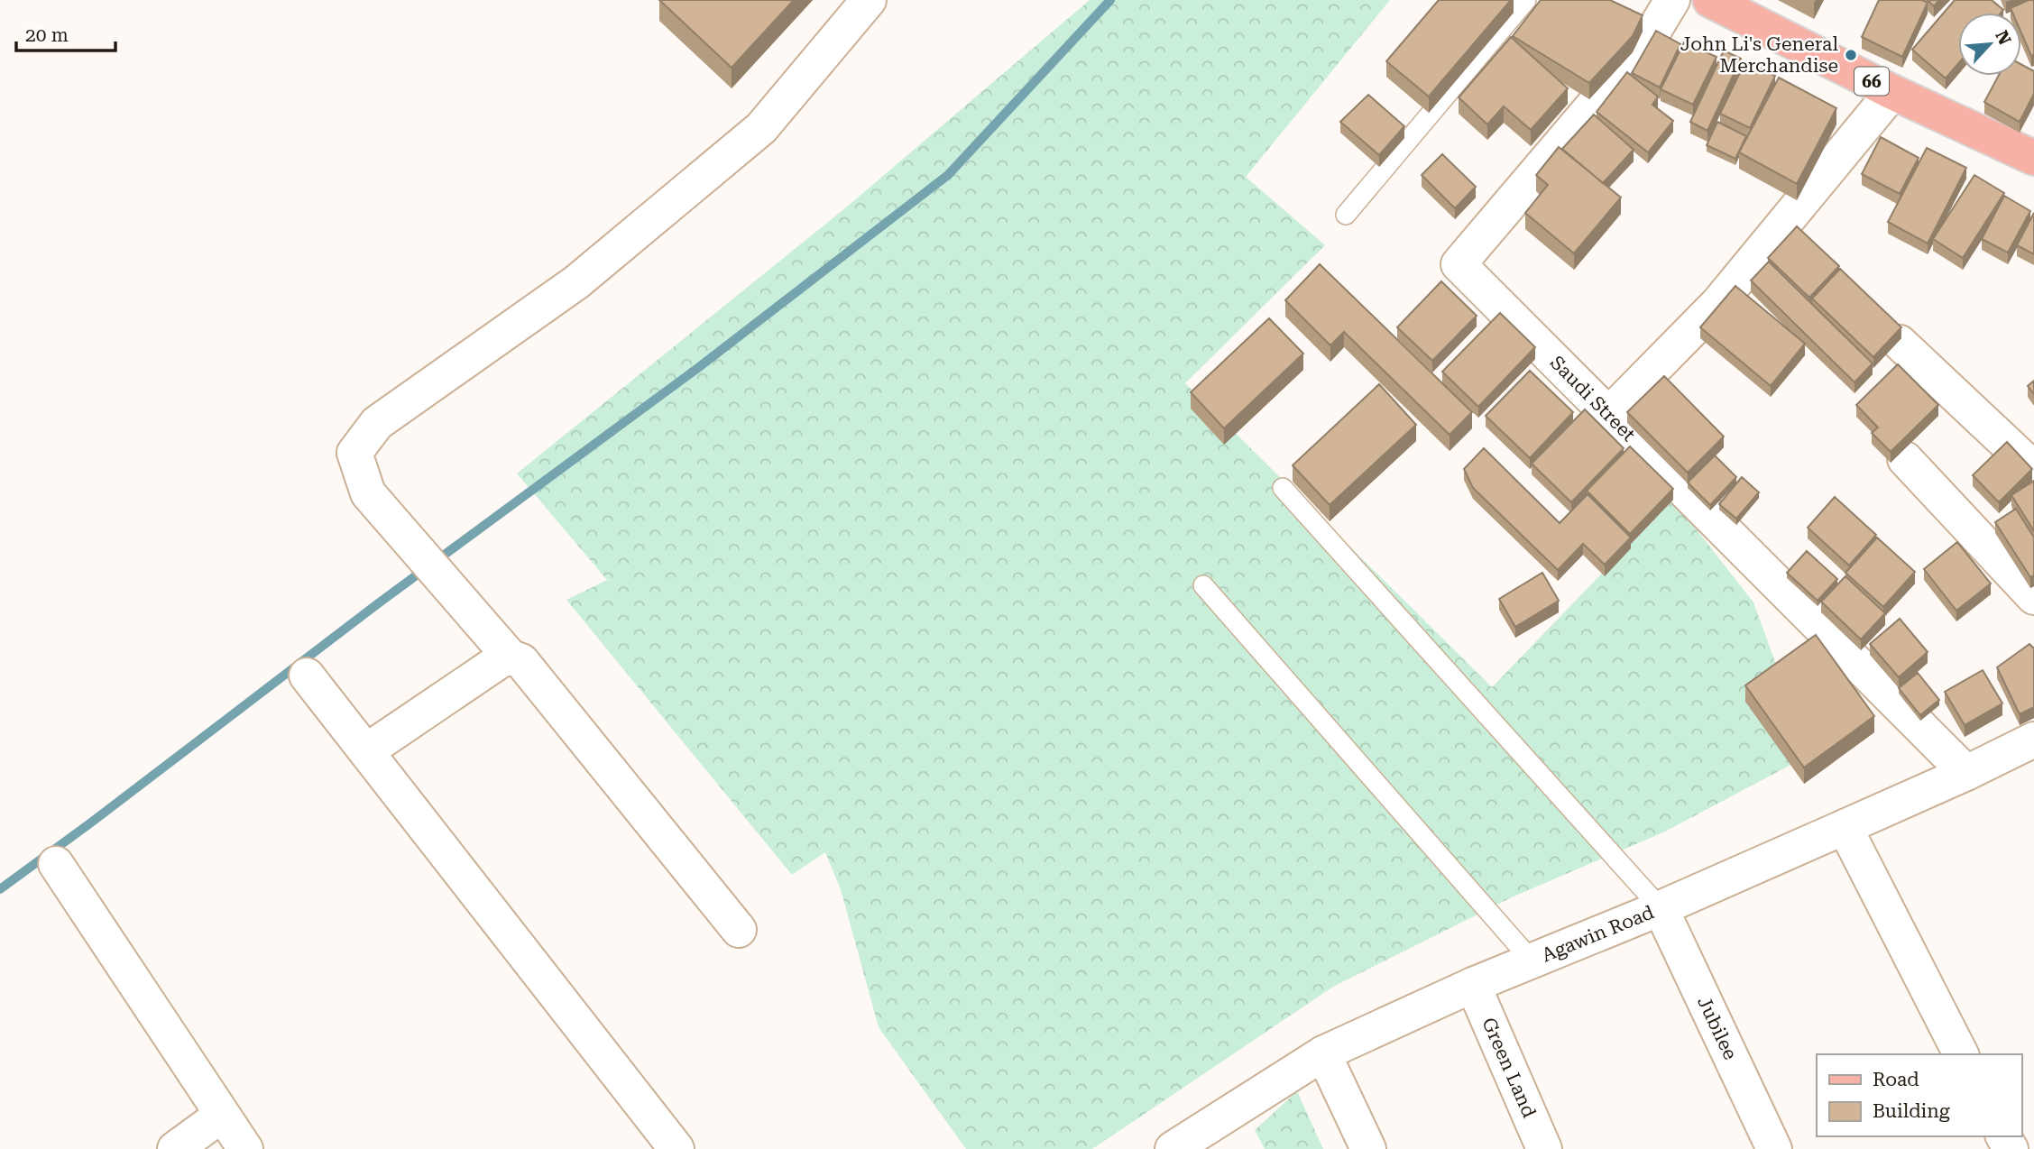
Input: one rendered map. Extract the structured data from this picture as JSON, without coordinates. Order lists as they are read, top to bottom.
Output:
{
  "streets": {
    "main road": ["66"],
    "street": [
      "Saudi Street",
      "Agawin Road",
      "Jubilee",
      "Green Land"
    ]
  },
  "crossings": [
    ["Saudi Street", "Agawin Road"],
    ["Agawin Road", "Jubilee"],
    ["Agawin Road", "Green Land"]
  ],
  "places": ["John Li's General Merchandise"],
  "legend": ["Road", "Building"],
  "scale_bar": "20 m",
  "north": "top right"
}
